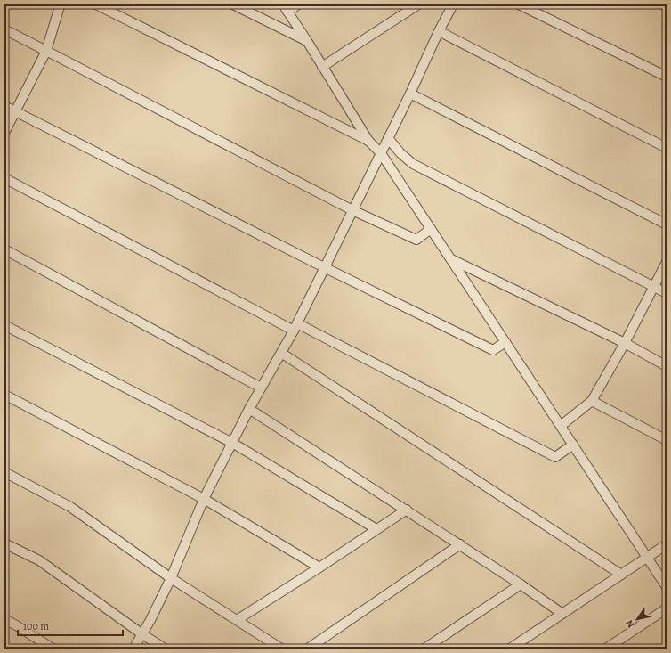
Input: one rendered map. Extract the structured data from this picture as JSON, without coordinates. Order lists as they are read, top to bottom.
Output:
{
  "scale_bar": "100 m",
  "north": "bottom left"
}
